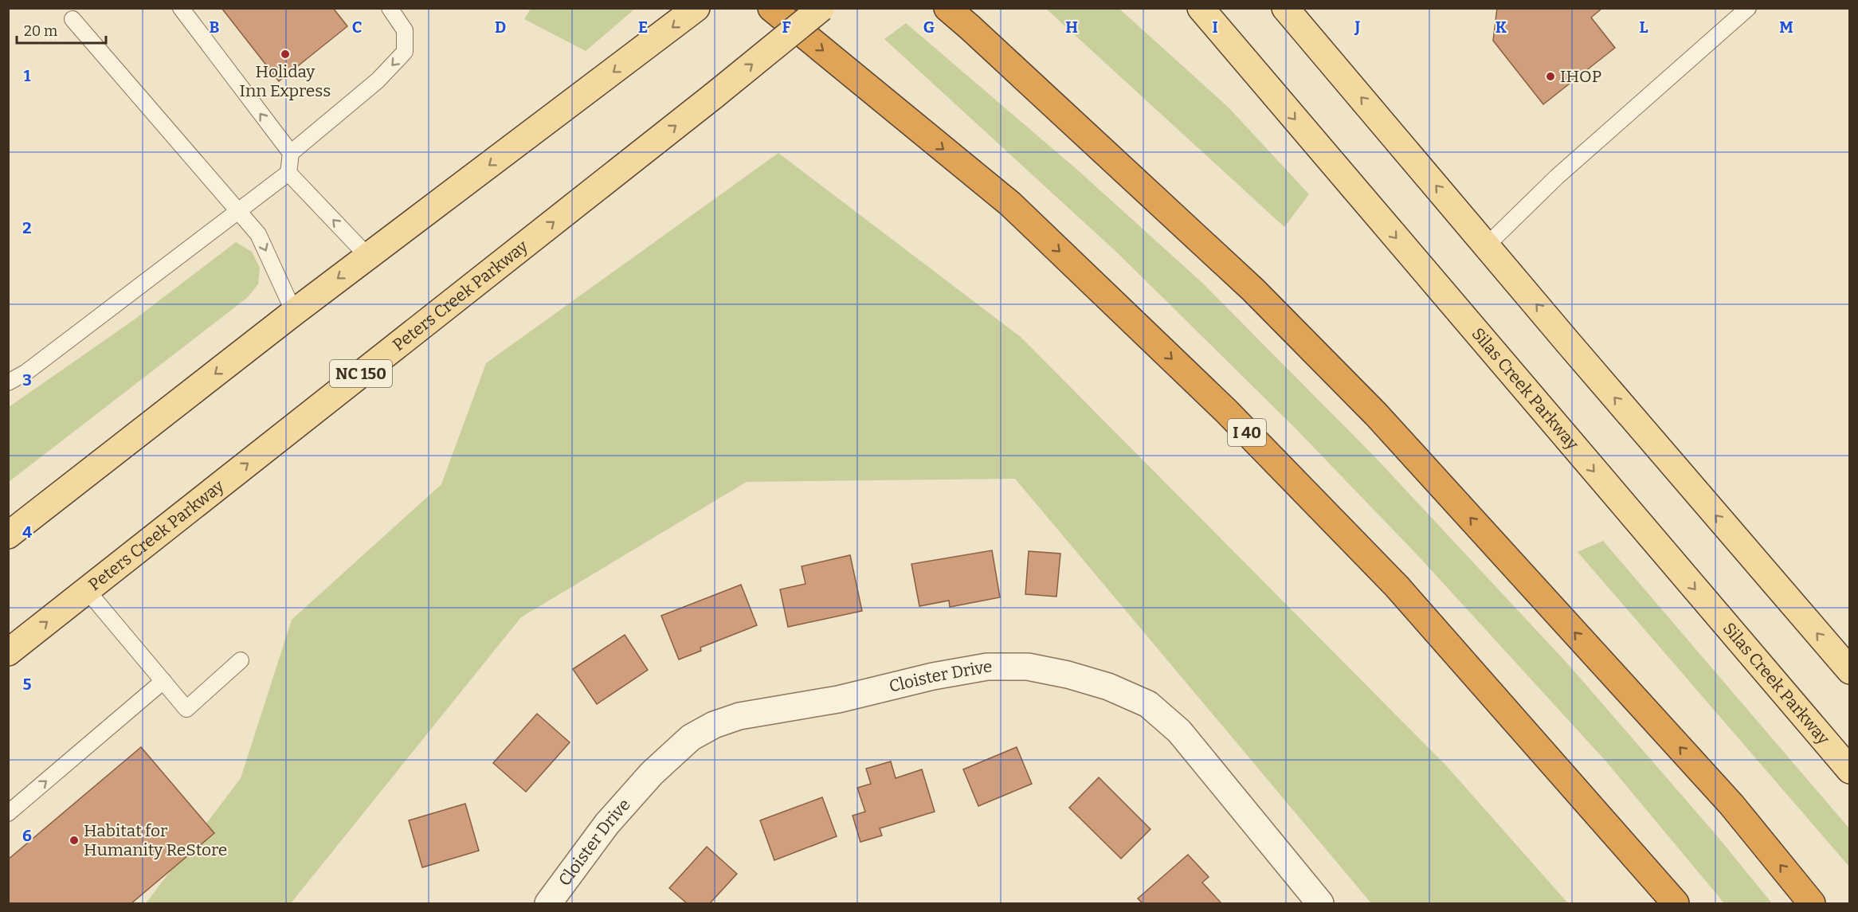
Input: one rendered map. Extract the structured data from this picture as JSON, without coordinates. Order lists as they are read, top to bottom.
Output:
{
  "streets": {
    "highway": ["I 40"],
    "main road": ["Peters Creek Parkway", "NC 150", "Silas Creek Parkway"],
    "street": ["Cloister Drive"]
  },
  "places": ["Holiday Inn Express", "IHOP", "Habitat for Humanity ReStore"],
  "scale_bar": "20 m",
  "grid": {
    "columns": [
      "B",
      "C",
      "D",
      "E",
      "F",
      "G",
      "H",
      "I",
      "J",
      "K",
      "L",
      "M"
    ],
    "rows": [
      "1",
      "2",
      "3",
      "4",
      "5",
      "6"
    ]
  }
}
